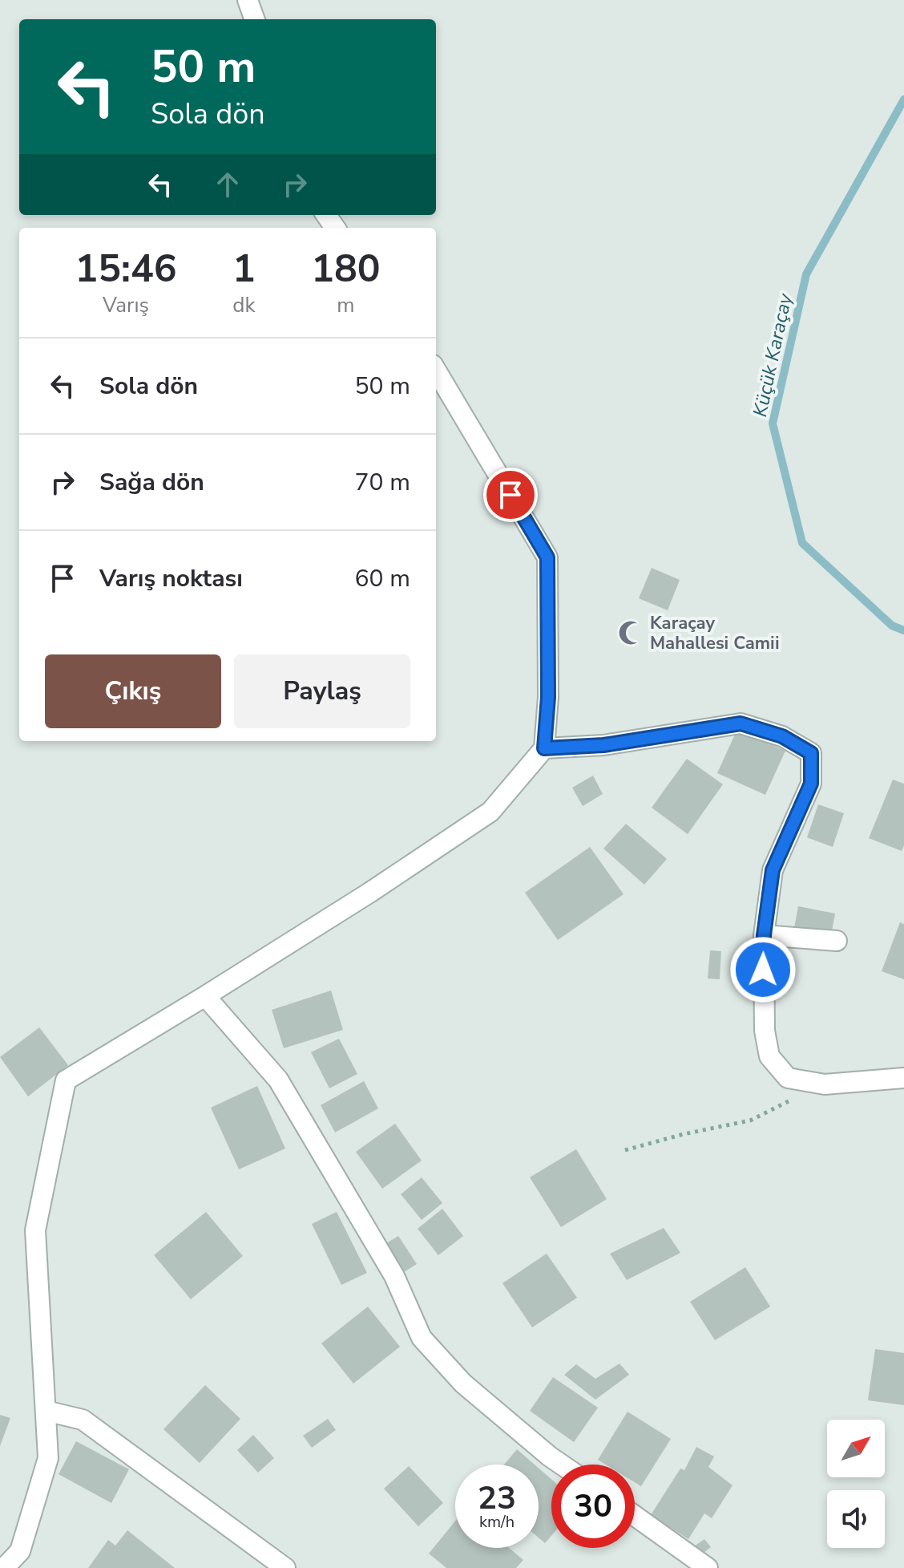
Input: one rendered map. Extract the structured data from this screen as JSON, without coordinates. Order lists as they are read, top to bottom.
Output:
{
  "water": ["Küçük Karaçay"],
  "places": {
    "mosque": ["Karaçay Mahallesi Camii"]
  },
  "north": "top right",
  "page": {
    "turn": ["50 m", "Sola dön"],
    "eta": [
      "15:46",
      "Varış",
      "1",
      "dk",
      "180",
      "m"
    ],
    "list": [
      {
        "name": "Sola dön",
        "value": "50 m"
      },
      {
        "name": "Sağa dön",
        "value": "70 m"
      },
      {
        "name": "Varış noktası",
        "value": "60 m"
      }
    ],
    "buttons": ["Çıkış", "Paylaş"],
    "speed": "23 km/h",
    "limit": "30"
  }
}
